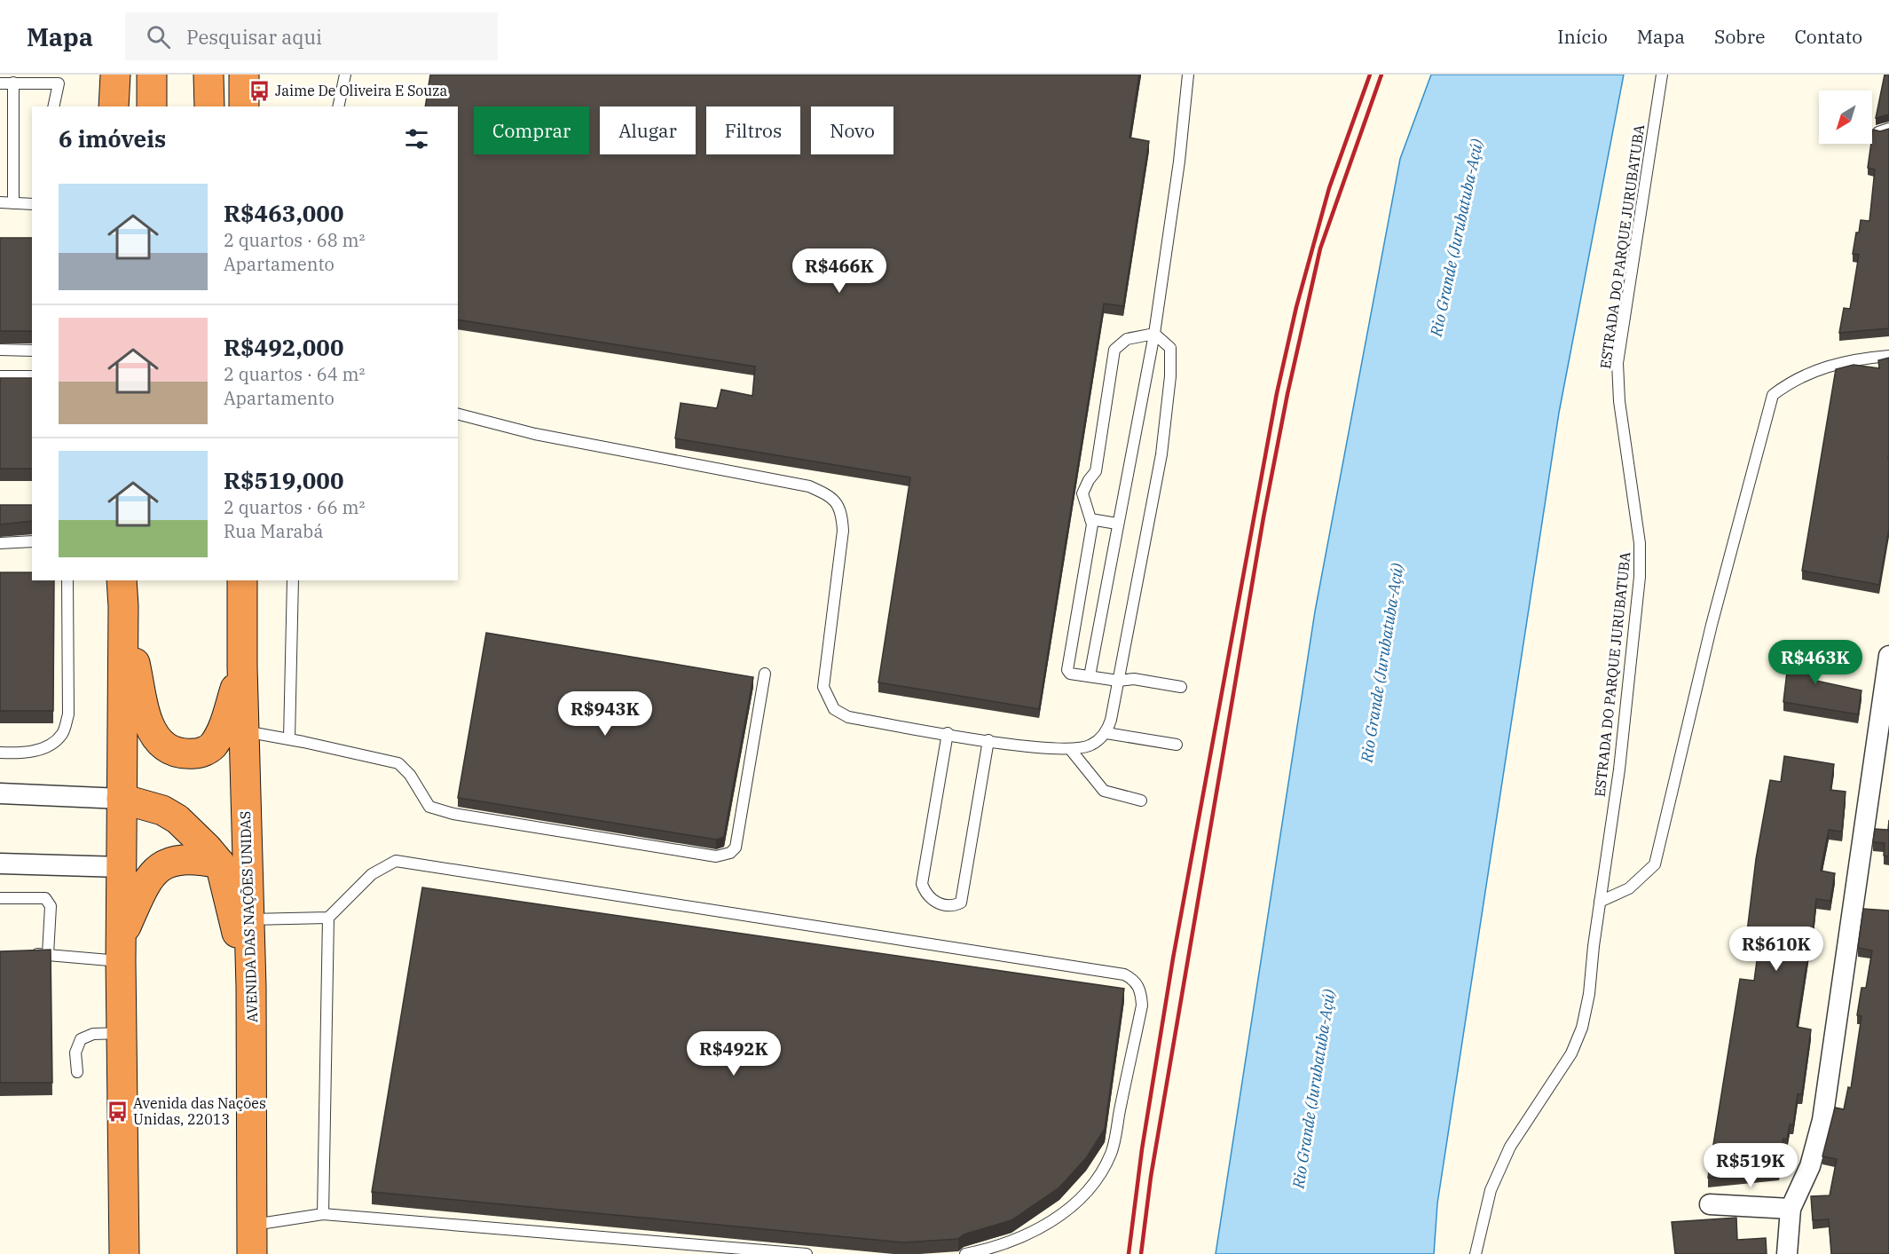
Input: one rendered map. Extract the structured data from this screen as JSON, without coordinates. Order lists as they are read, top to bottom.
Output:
{
  "streets": {
    "highway": ["AVENIDA DAS NAÇÕES UNIDAS"],
    "lane": ["ESTRADA DO PARQUE JURUBATUBA"]
  },
  "water": ["Rio Grande (Jurubatuba-Açú)"],
  "places": {
    "bus stop": ["Jaime De Oliveira E Souza", "Avenida das Nações Unidas, 22013"]
  },
  "north": "bottom left",
  "page": {
    "header": "Mapa",
    "search": "Pesquisar aqui",
    "nav": [
      "Início",
      "Mapa",
      "Sobre",
      "Contato"
    ],
    "chip": [
      "Comprar",
      "Alugar",
      "Filtros",
      "Novo"
    ],
    "heading": "6 imóveis",
    "list": [
      {
        "name": "R$463,000",
        "note": "2 quartos · 68 m² · Apartamento"
      },
      {
        "name": "R$492,000",
        "note": "2 quartos · 64 m² · Apartamento"
      },
      {
        "name": "R$519,000",
        "note": "2 quartos · 66 m² · Rua Marabá"
      }
    ],
    "price": [
      "R$466K",
      "R$463K",
      "R$943K",
      "R$610K",
      "R$492K",
      "R$519K"
    ]
  }
}
